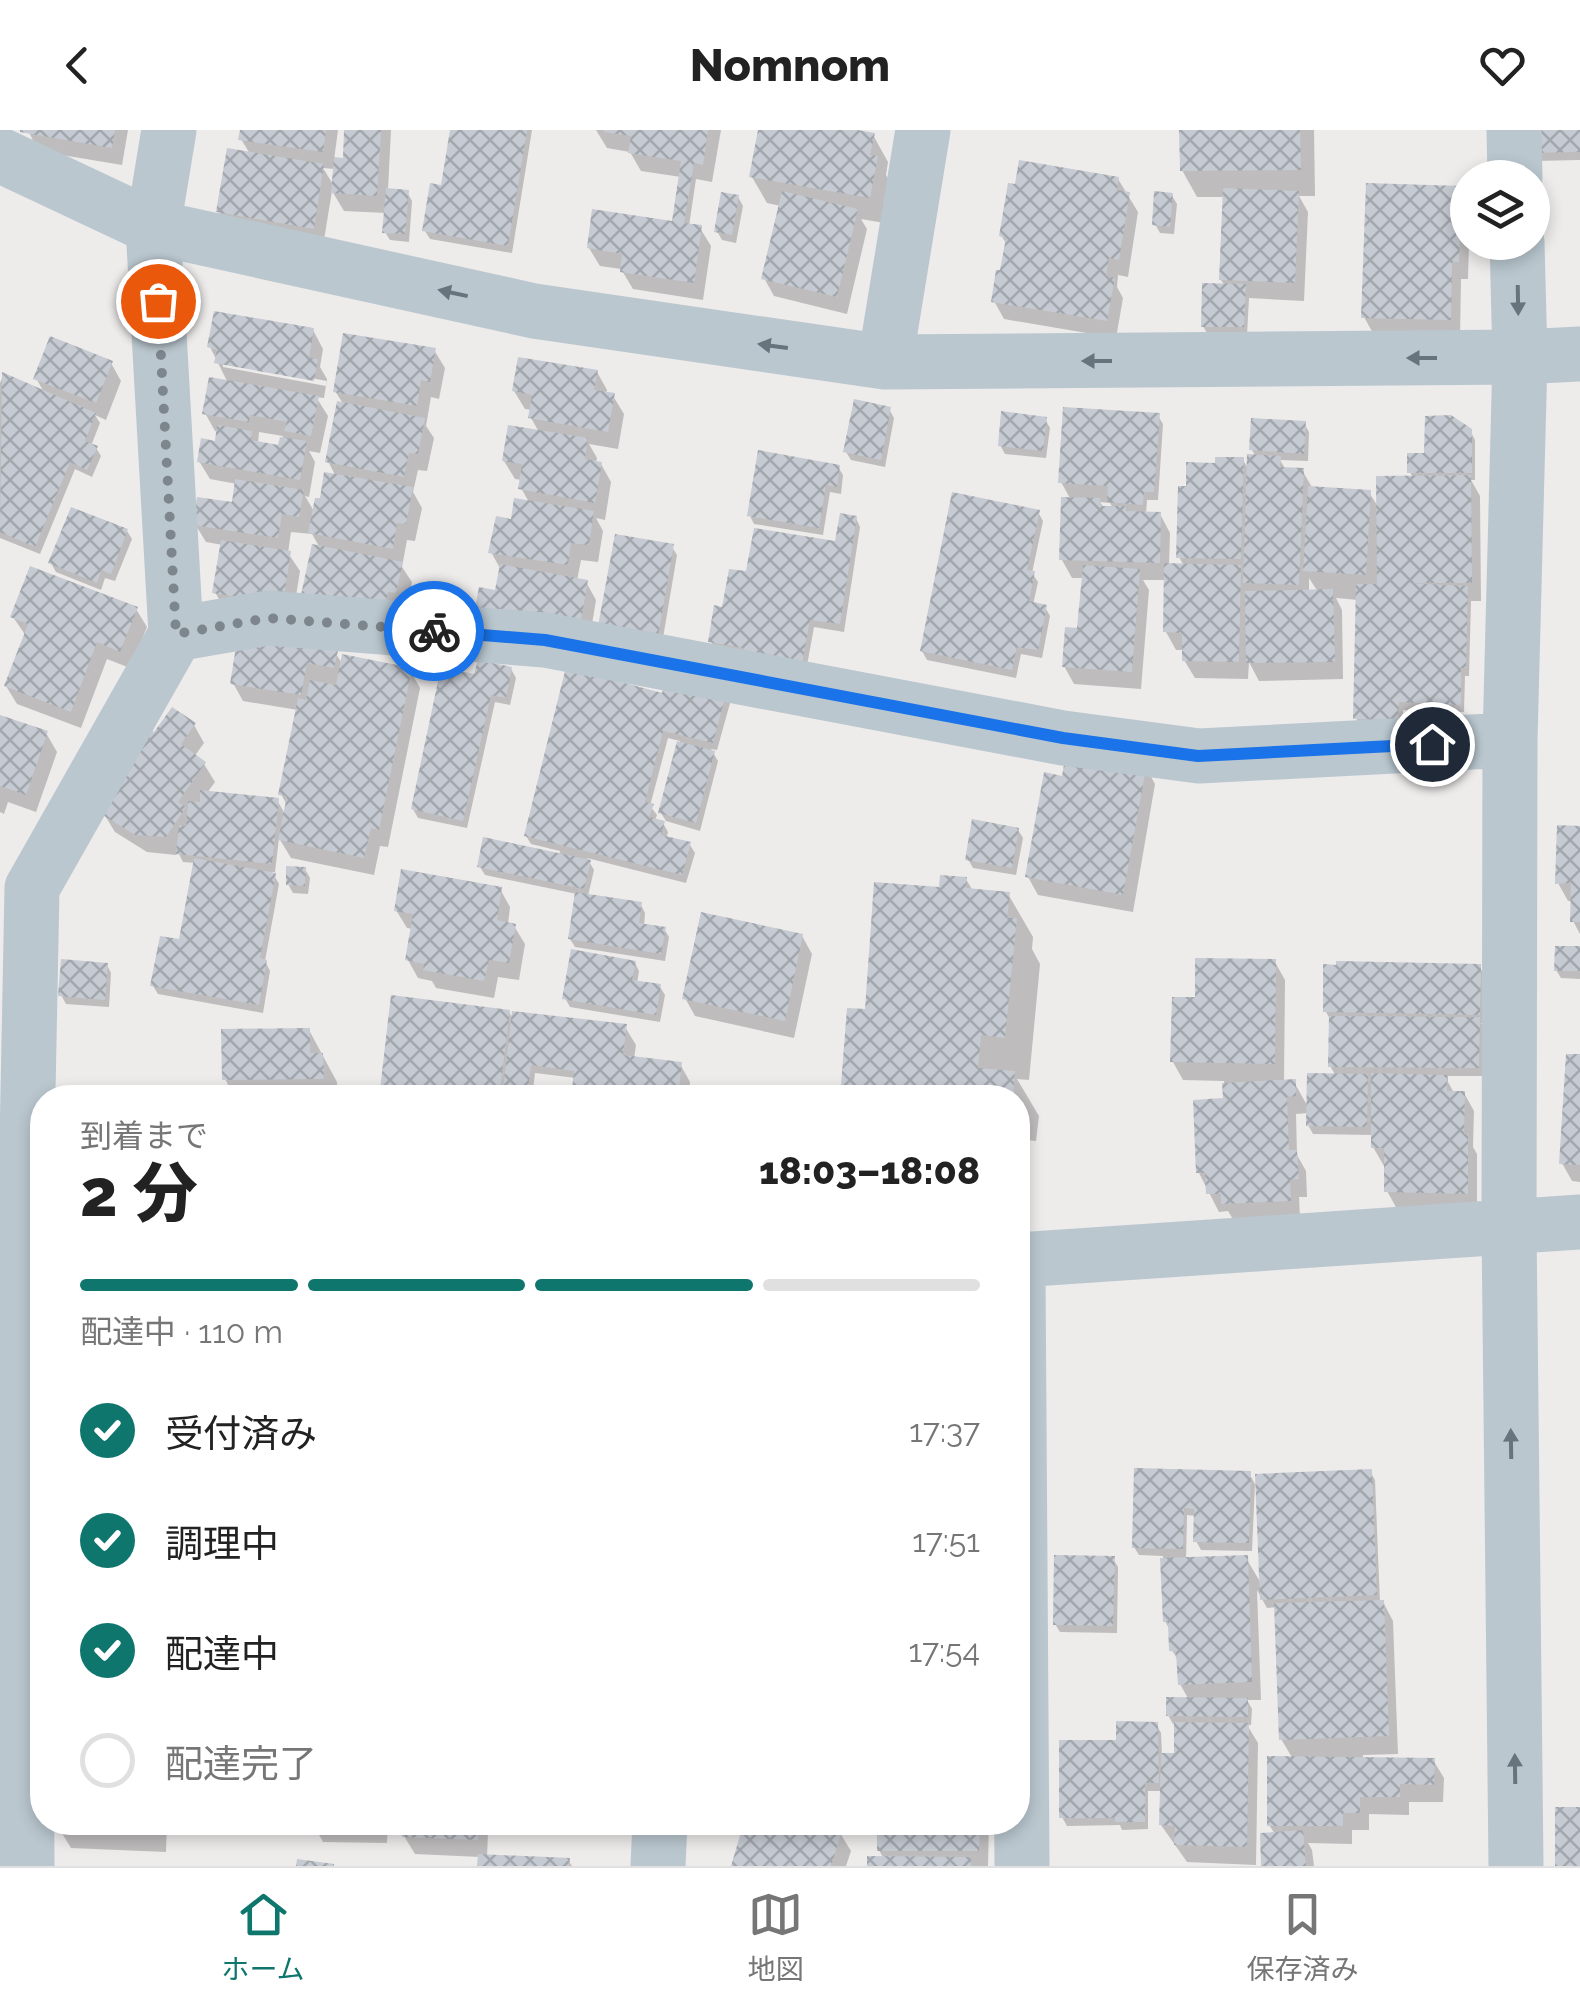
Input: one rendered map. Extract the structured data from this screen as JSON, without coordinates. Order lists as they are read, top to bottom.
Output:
{
  "page": {
    "header": "Nomnom",
    "heading": ["2 分", "到着まで", "18:03–18:08"],
    "bar": "配達中 · 110 m",
    "list": [
      ["受付済み", "17:37"],
      ["調理中", "17:51"],
      ["配達中", "17:54"],
      "配達完了"
    ],
    "tabs": ["ホーム", "地図", "保存済み"]
  }
}
